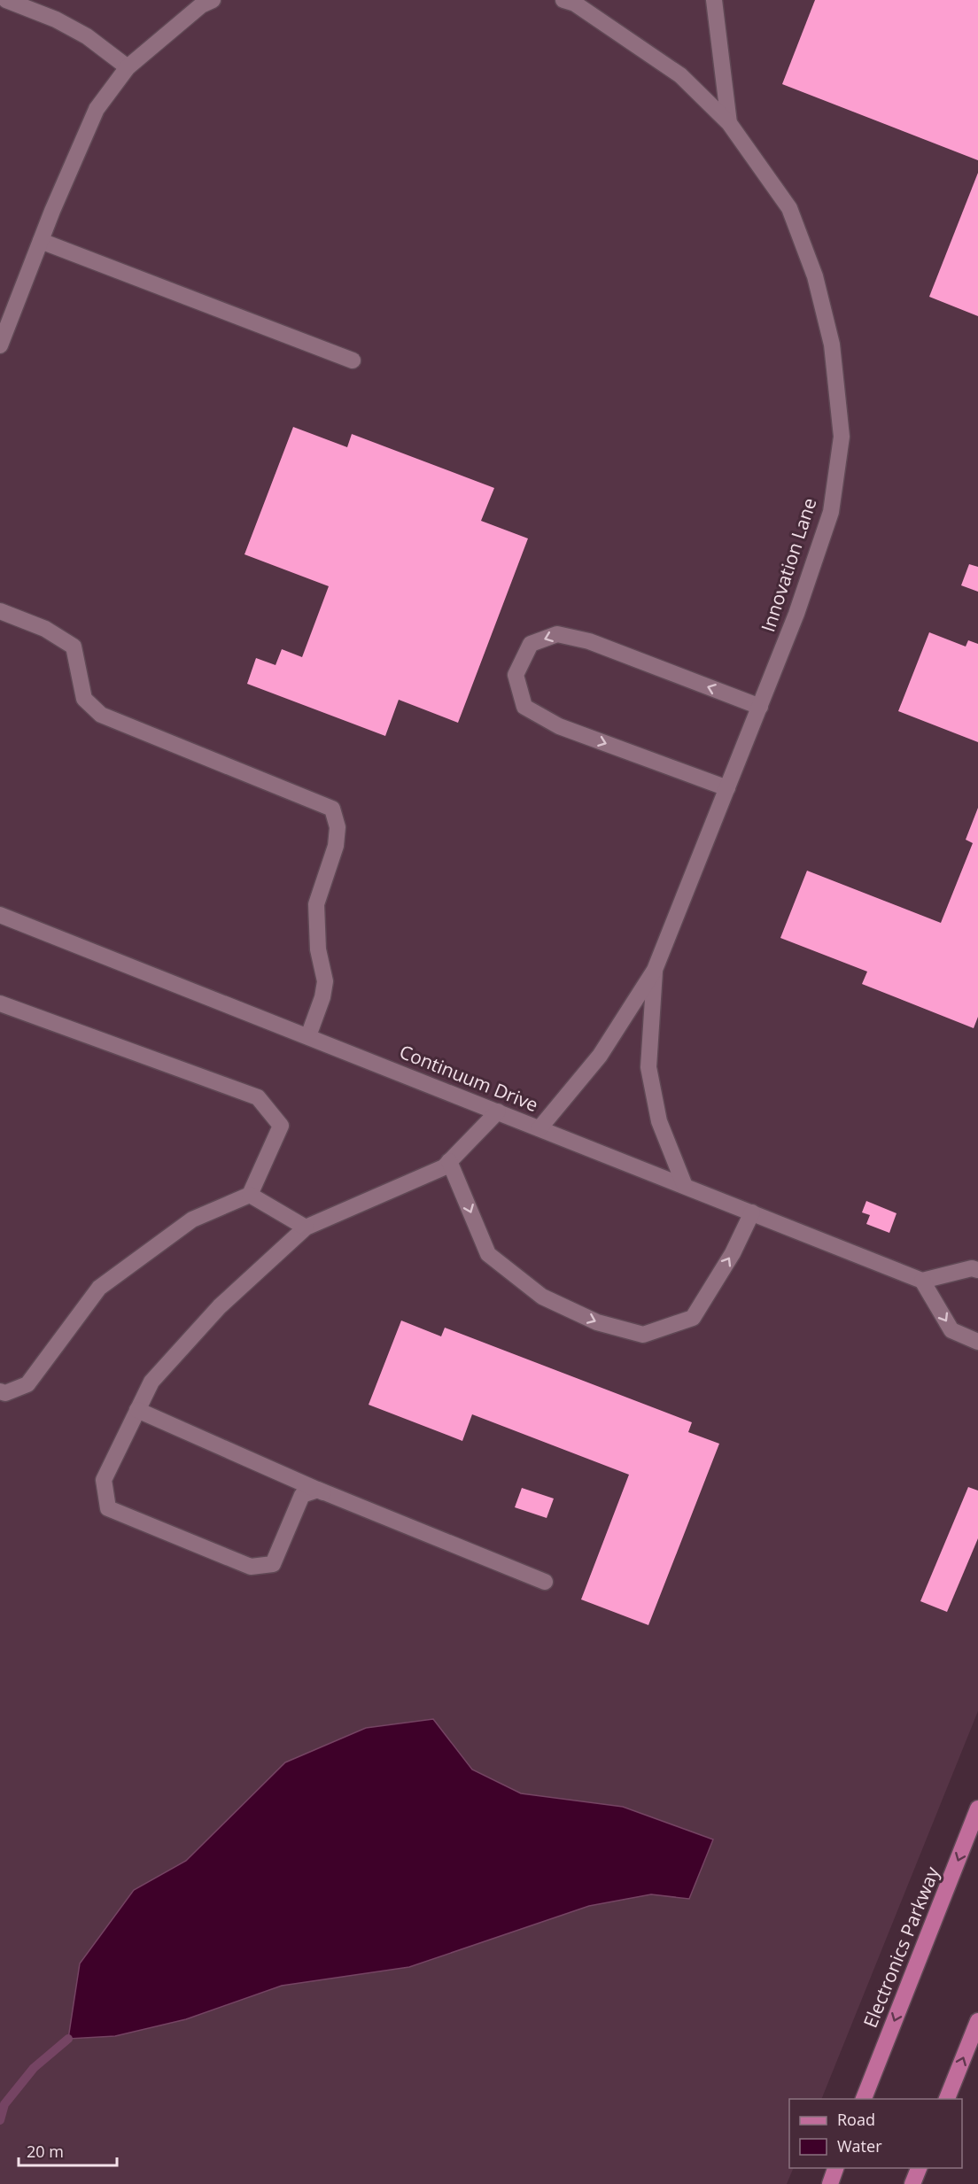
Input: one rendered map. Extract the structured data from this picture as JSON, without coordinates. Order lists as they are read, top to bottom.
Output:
{
  "streets": {
    "main road": ["Electronics Parkway"],
    "lane": ["Innovation Lane", "Continuum Drive"]
  },
  "crossings": [
    ["Innovation Lane", "Continuum Drive"]
  ],
  "one_way": ["Electronics Parkway"],
  "legend": ["Road", "Water"],
  "scale_bar": "20 m"
}
